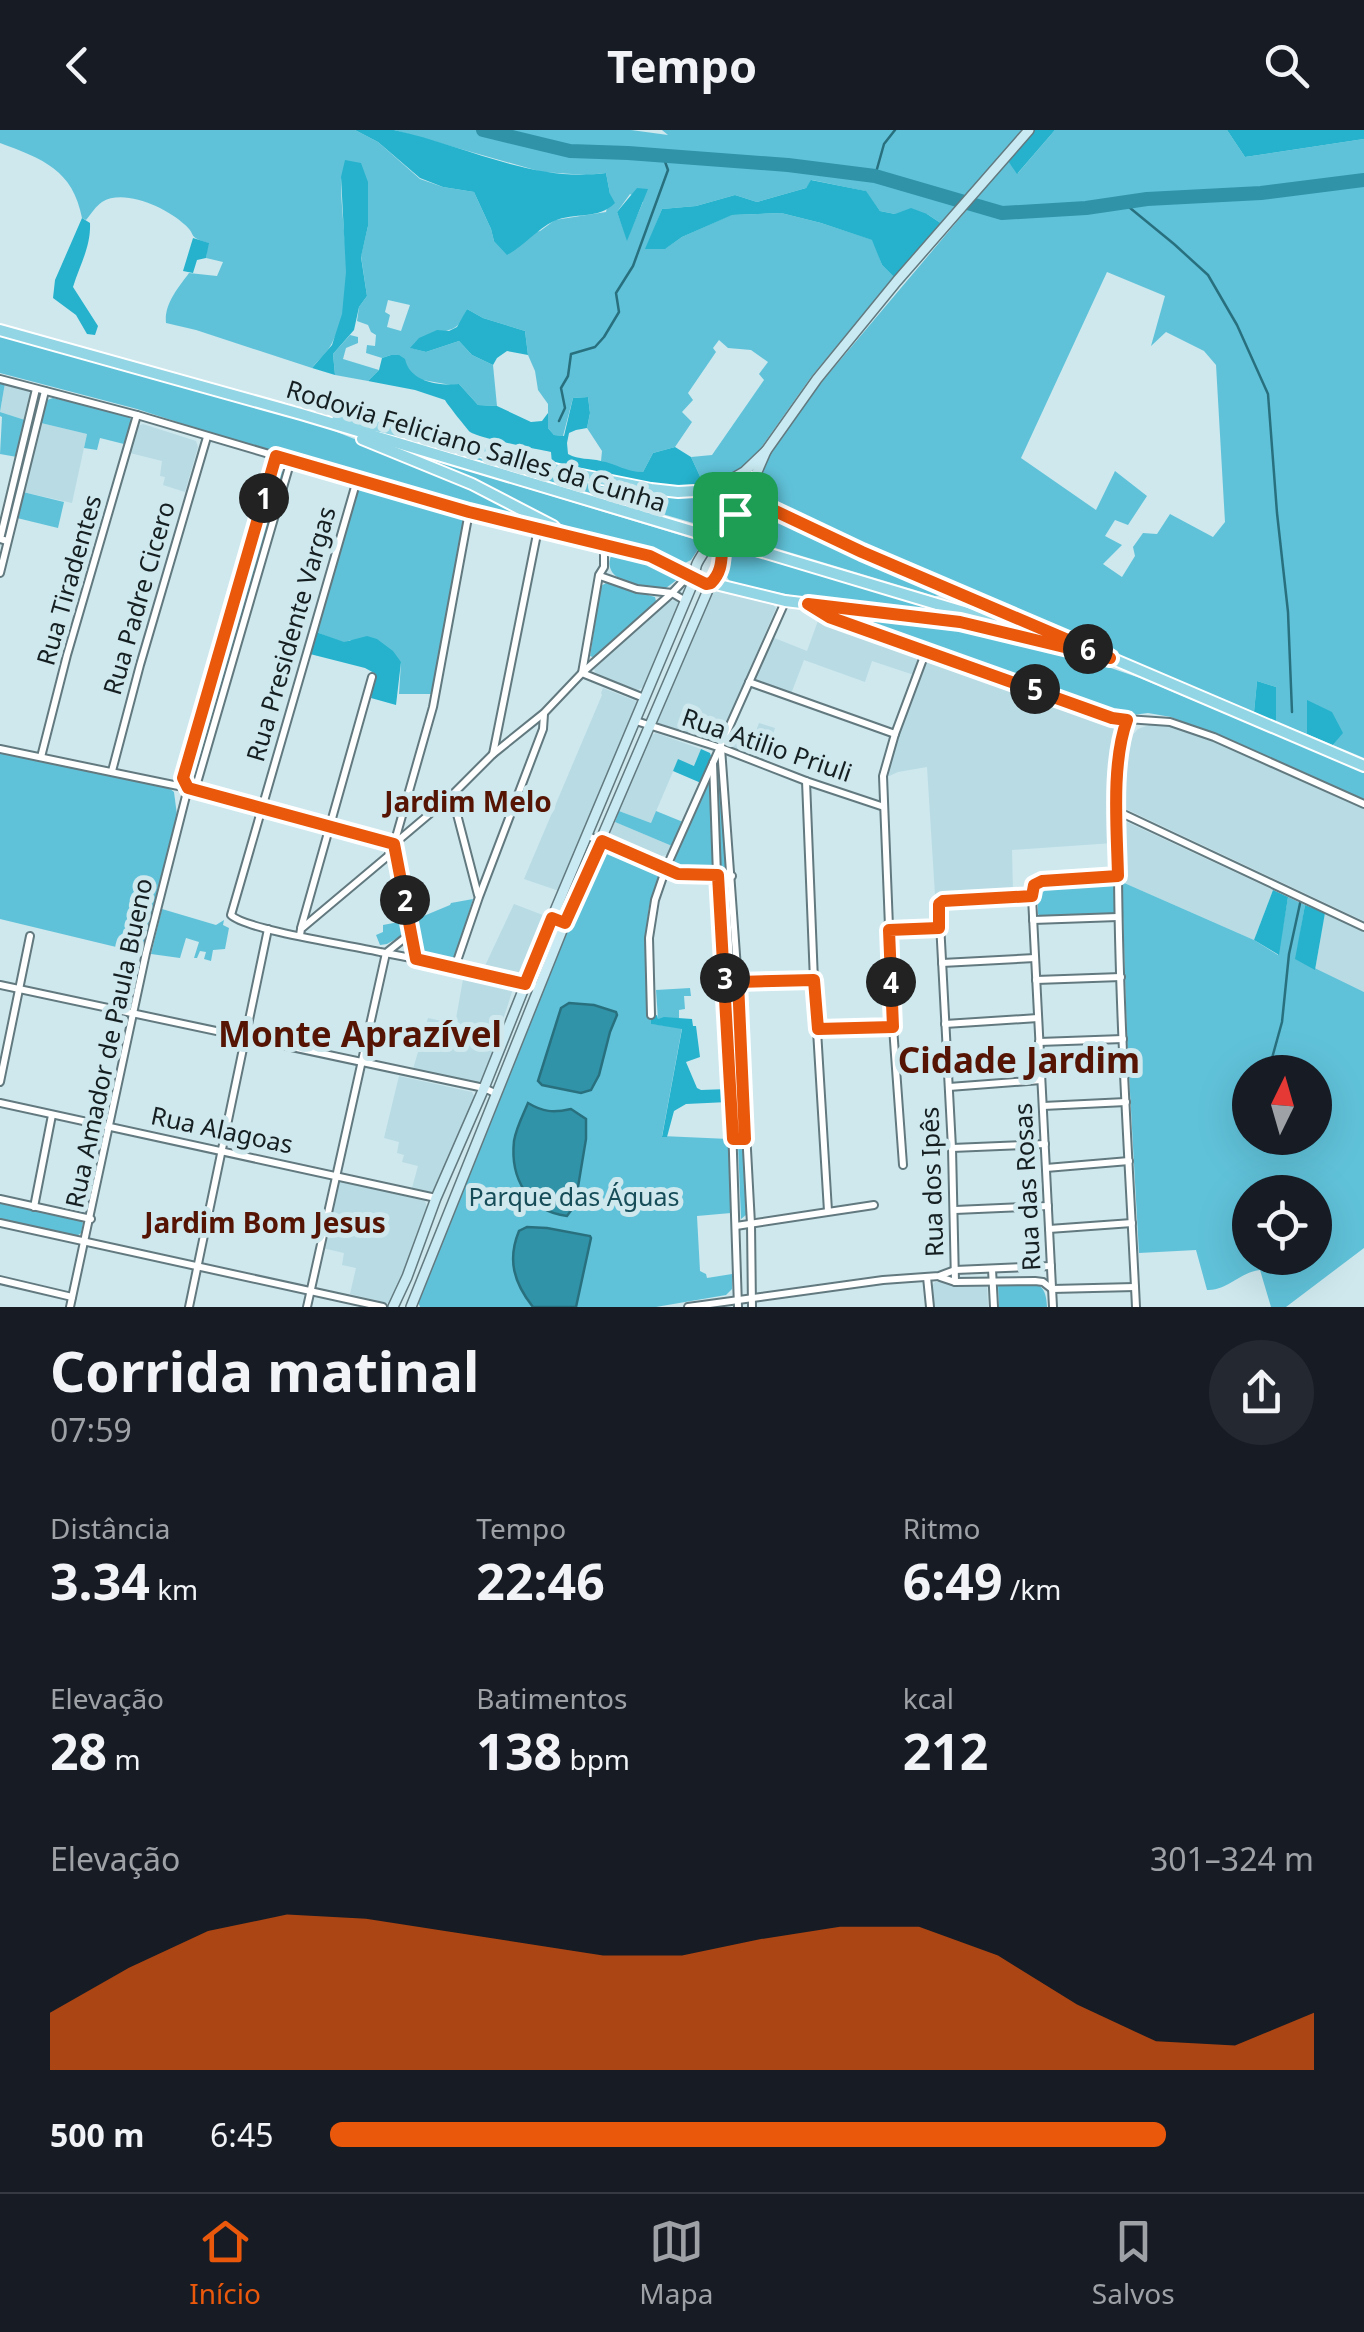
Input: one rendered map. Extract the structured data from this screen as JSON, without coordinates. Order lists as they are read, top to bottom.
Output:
{
  "streets": {
    "main road": ["Rodovia Feliciano Salles da Cunha"],
    "street": [
      "Rua Tiradentes",
      "Rua Padre Cicero",
      "Rua Presidente Vargas",
      "Rua Atilio Priuli",
      "Rua Amador de Paula Bueno",
      "Rua Alagoas",
      "Rua dos Ipês",
      "Rua das Rosas"
    ]
  },
  "crossings": [
    ["Rua Amador de Paula Bueno", "Rua Alagoas"],
    ["Rua dos Ipês", "Rua das Rosas"]
  ],
  "districts": [
    "Jardim Melo",
    "Monte Aprazível",
    "Cidade Jardim",
    "Jardim Bom Jesus"
  ],
  "parks": ["Parque das Águas"],
  "north": "top",
  "page": {
    "header": "Tempo",
    "pins": [
      "1",
      "6",
      "5",
      "2",
      "3",
      "4"
    ],
    "heading": ["Corrida matinal", "07:59"],
    "stats": [
      ["Distância", "3.34 km"],
      ["Tempo", "22:46"],
      ["Ritmo", "6:49 /km"],
      ["Elevação", "28 m"],
      ["Batimentos", "138 bpm"],
      ["kcal", "212"]
    ],
    "chart": ["Elevação", "301–324 m"],
    "list": [
      {
        "name": "500 m",
        "note": "6:45"
      }
    ],
    "tabs": ["Início", "Mapa", "Salvos"]
  }
}
